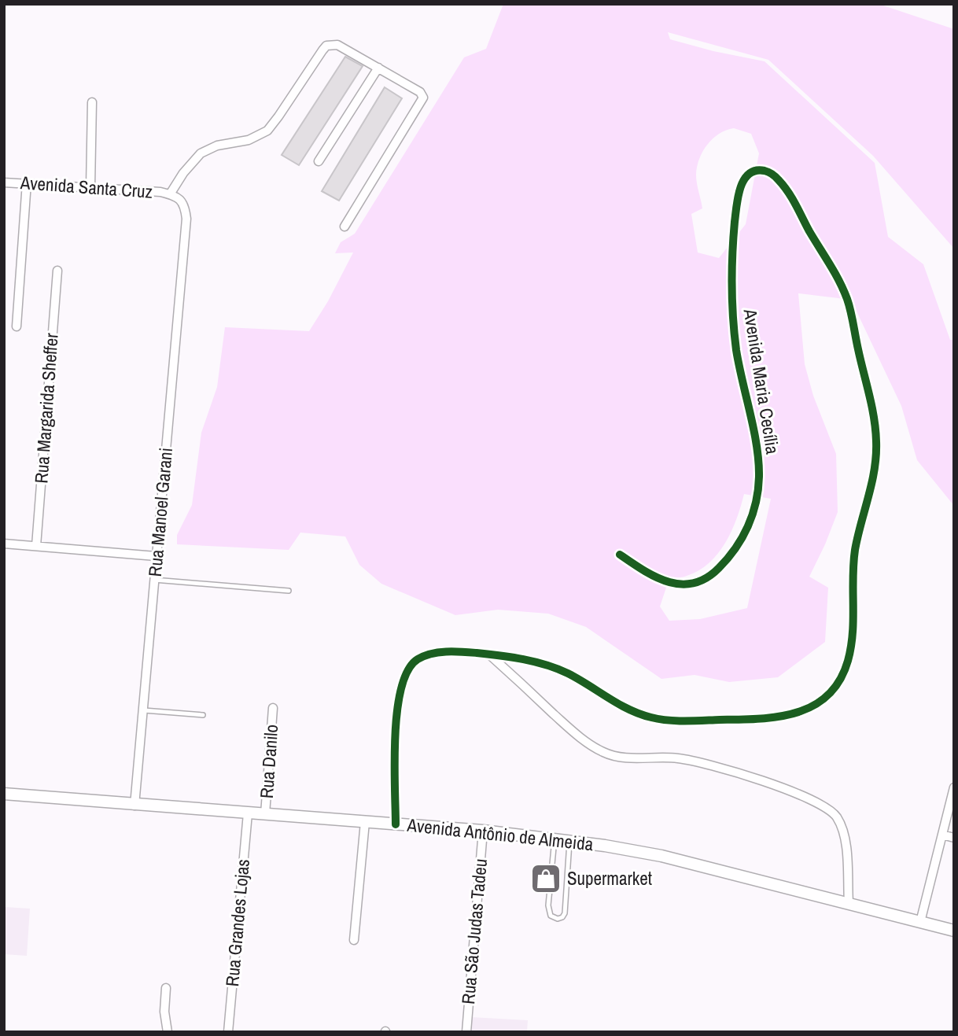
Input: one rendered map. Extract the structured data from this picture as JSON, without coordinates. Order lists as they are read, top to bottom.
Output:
{
  "streets": {
    "street": [
      "Avenida Santa Cruz",
      "Avenida Maria Cecília",
      "Rua Margarida Sheffer",
      "Rua Manoel Garani",
      "Rua Danilo",
      "Avenida Antônio de Almeida",
      "Rua Grandes Lojas",
      "Rua São Judas Tadeu"
    ]
  },
  "crossings": [
    ["Avenida Santa Cruz", "Rua Manoel Garani"],
    ["Avenida Maria Cecília", "Avenida Antônio de Almeida"],
    ["Rua Manoel Garani", "Avenida Antônio de Almeida"],
    ["Rua Danilo", "Avenida Antônio de Almeida"],
    ["Avenida Antônio de Almeida", "Rua Grandes Lojas"],
    ["Avenida Antônio de Almeida", "Rua São Judas Tadeu"]
  ],
  "places": {
    "shop": ["Supermarket"]
  }
}
